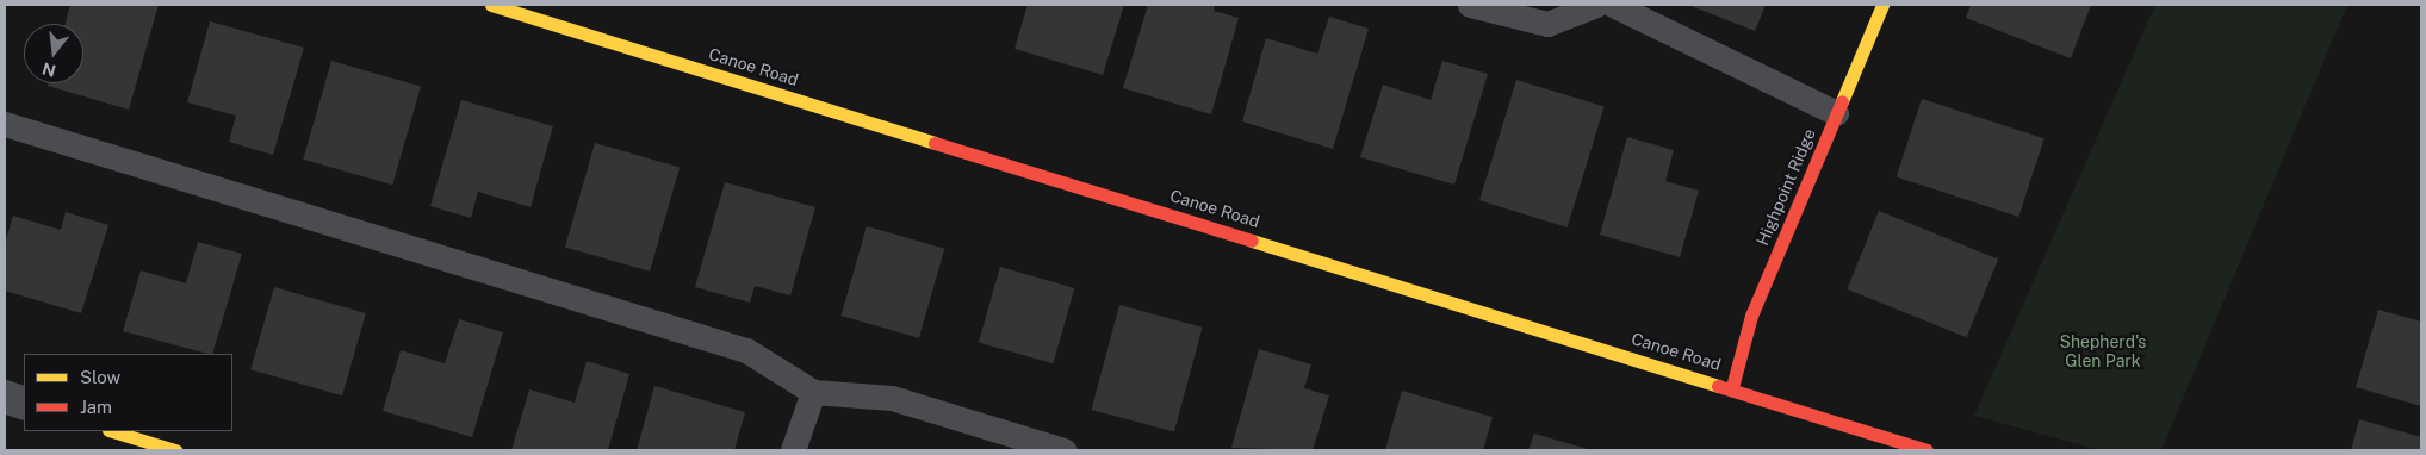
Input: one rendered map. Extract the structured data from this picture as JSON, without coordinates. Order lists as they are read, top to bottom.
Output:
{
  "streets": {
    "street": ["Canoe Road", "Highpoint Ridge"]
  },
  "crossings": [
    ["Canoe Road", "Highpoint Ridge"]
  ],
  "parks": ["Shepherd's Glen Park"],
  "legend": ["Slow", "Jam"],
  "north": "bottom"
}
